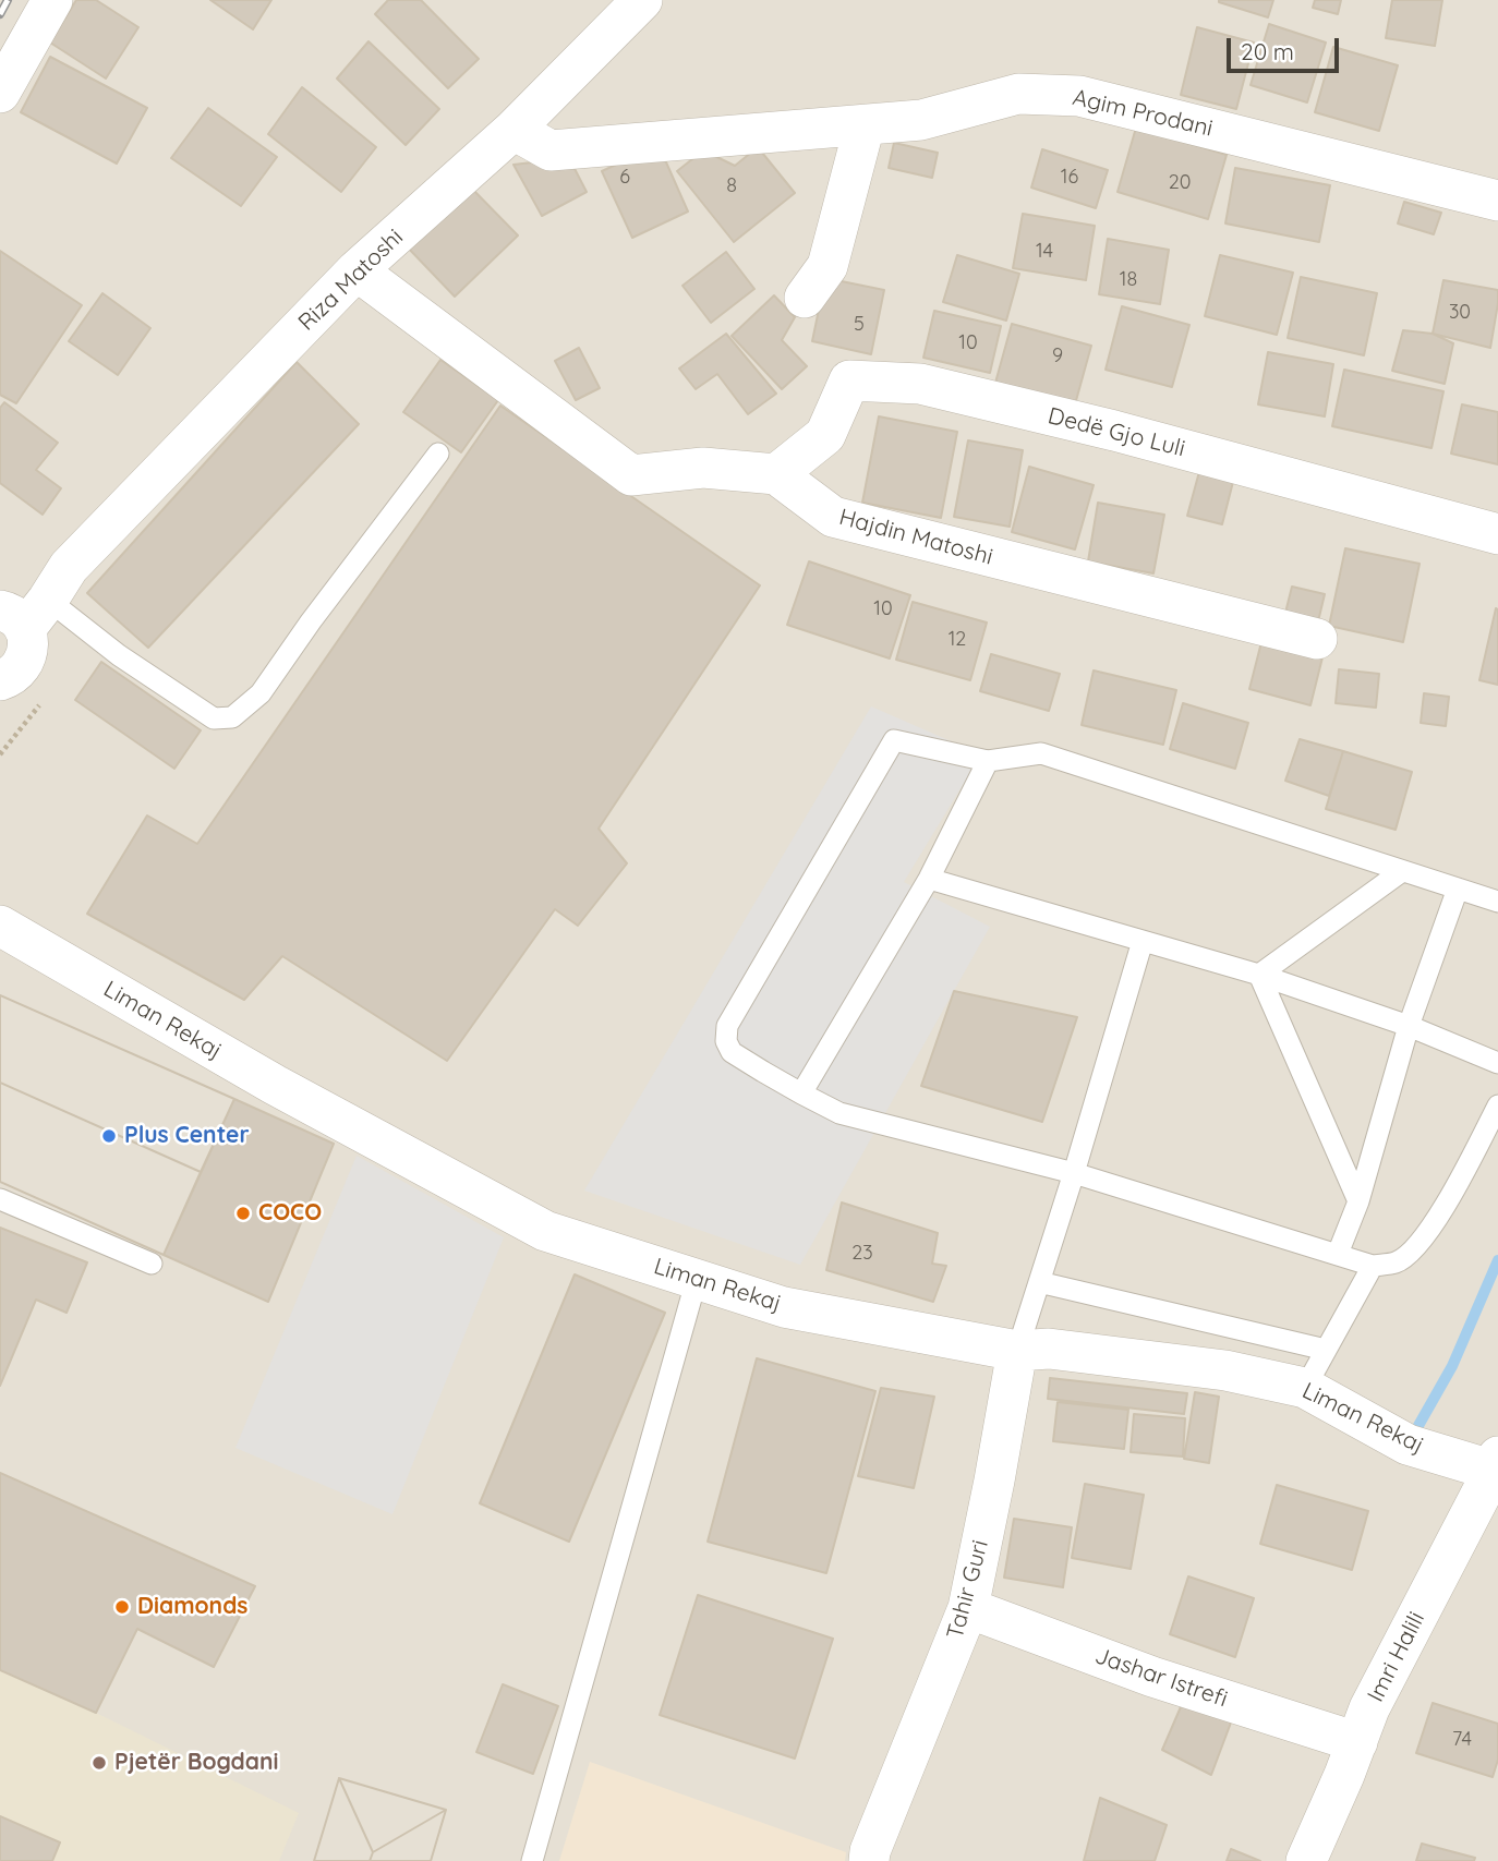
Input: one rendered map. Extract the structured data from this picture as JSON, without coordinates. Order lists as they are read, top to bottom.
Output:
{
  "streets": {
    "street": [
      "Agim Prodani",
      "Riza Matoshi",
      "Dedë Gjo Luli",
      "Hajdin Matoshi",
      "Liman Rekaj",
      "Tahir Guri",
      "Imri Halili",
      "Jashar Istrefi"
    ]
  },
  "crossings": [
    ["Agim Prodani", "Riza Matoshi"],
    ["Dedë Gjo Luli", "Hajdin Matoshi"],
    ["Liman Rekaj", "Tahir Guri"],
    ["Liman Rekaj", "Imri Halili"],
    ["Tahir Guri", "Jashar Istrefi"],
    ["Imri Halili", "Jashar Istrefi"]
  ],
  "places": [
    "Plus Center",
    "COCO",
    "Diamonds",
    "Pjetër Bogdani"
  ],
  "house_numbers": [
    "6",
    "16",
    "20",
    "8",
    "14",
    "18",
    "30",
    "5",
    "10",
    "9",
    "10",
    "12",
    "23",
    "74"
  ],
  "scale_bar": "20 m"
}
